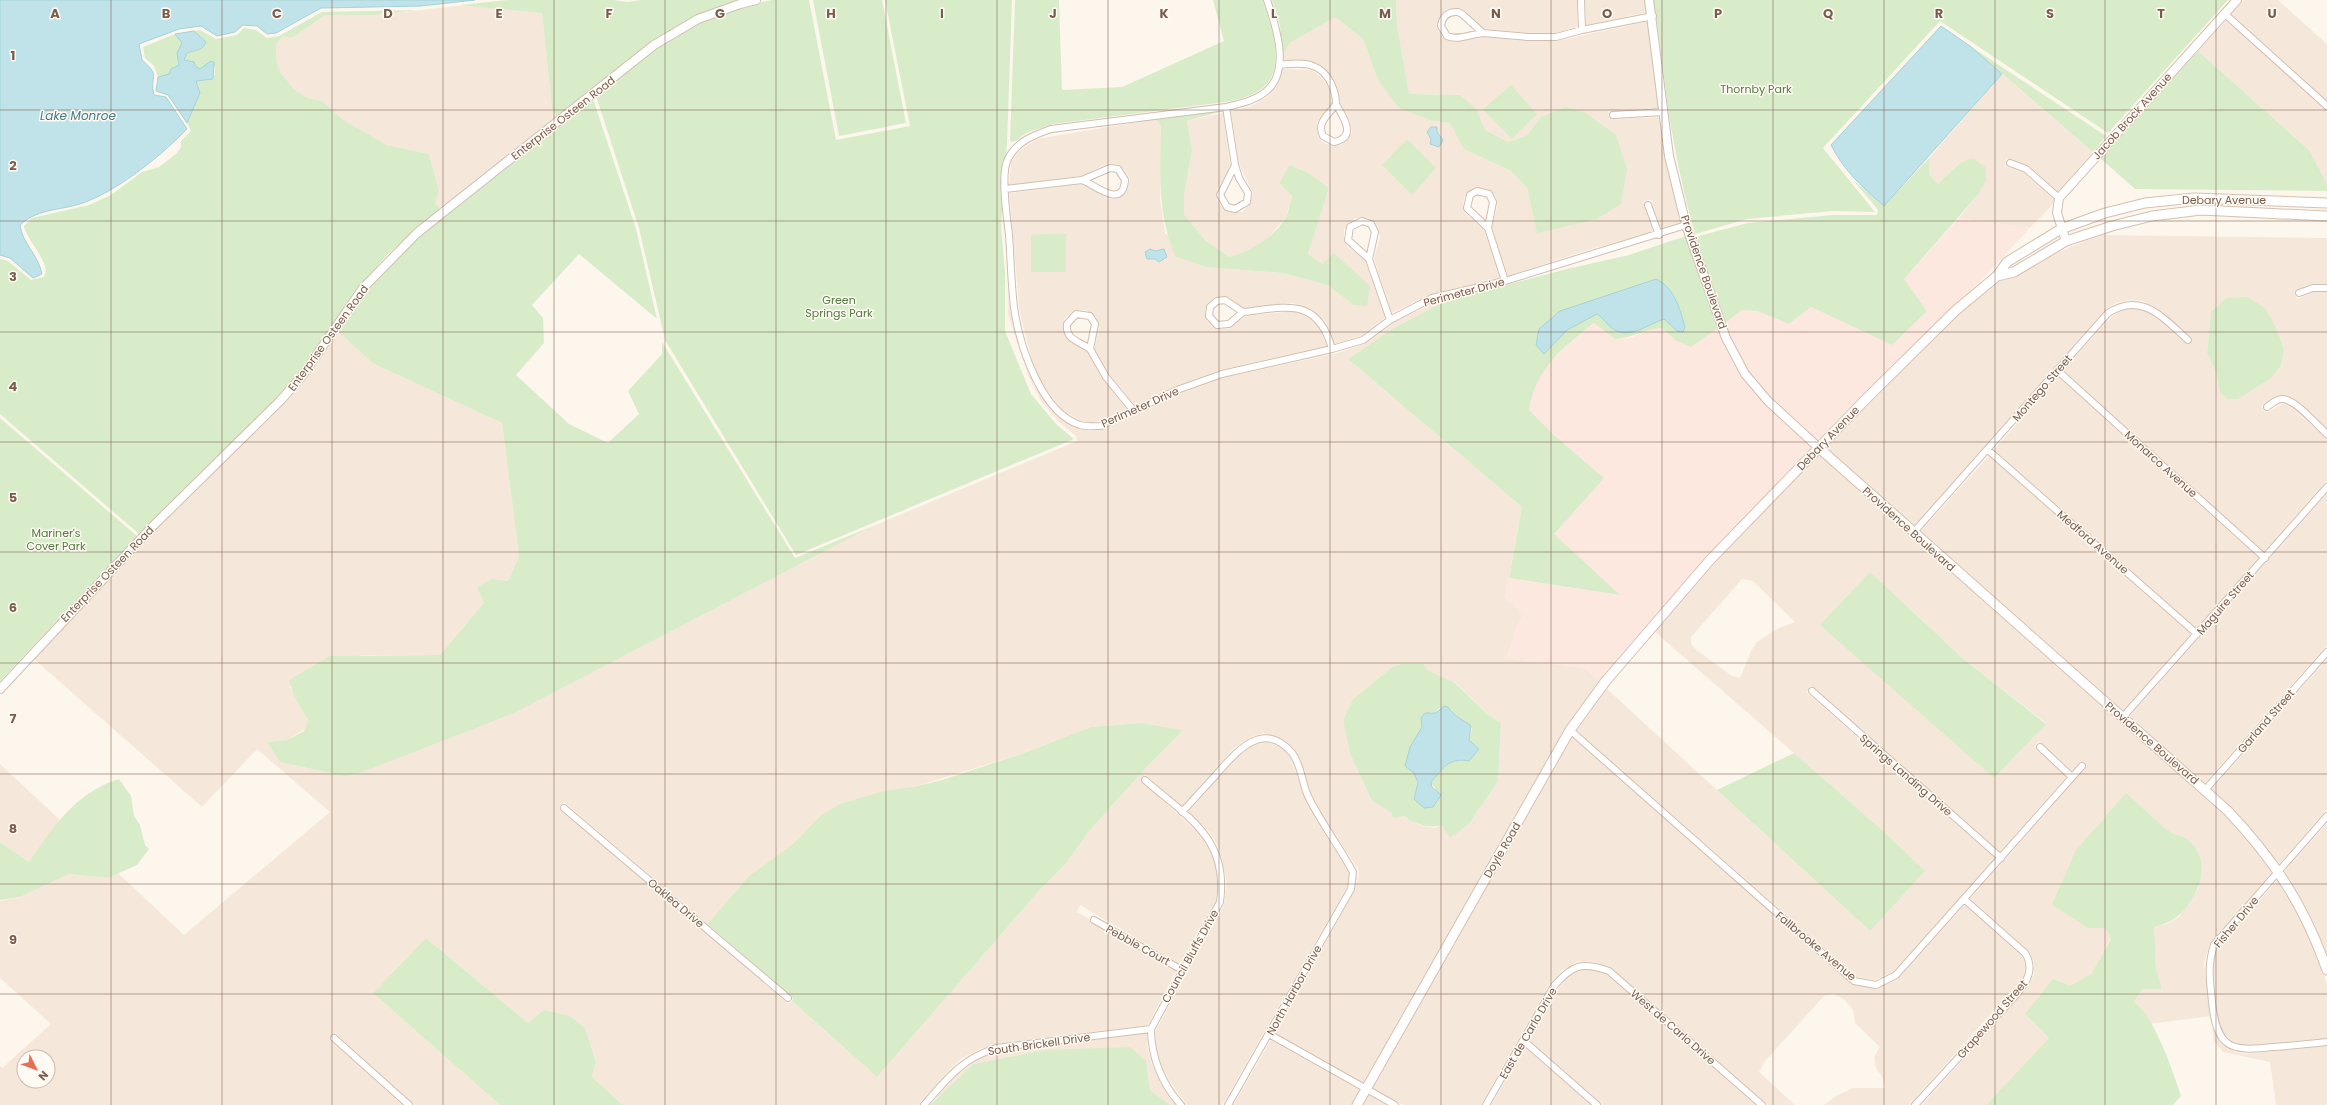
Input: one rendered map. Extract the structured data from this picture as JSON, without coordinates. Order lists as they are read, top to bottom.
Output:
{
  "streets": {
    "main road": ["Debary Avenue", "Providence Boulevard", "Doyle Road"],
    "street": [
      "Jacob Brock Avenue",
      "Enterprise Osteen Road",
      "Perimeter Drive",
      "Montego Street",
      "Monarco Avenue",
      "Medford Avenue",
      "Maguire Street",
      "Garland Street",
      "Springs Landing Drive",
      "Oaklea Drive",
      "Fisher Drive",
      "Pebble Court",
      "Fallbrooke Avenue",
      "Council Bluffs Drive",
      "North Harbor Drive",
      "Grapewood Street",
      "West de Carlo Drive",
      "East de Carlo Drive",
      "South Brickell Drive"
    ]
  },
  "crossings": [
    ["Debary Avenue", "Providence Boulevard"],
    ["Debary Avenue", "Doyle Road"],
    ["Providence Boulevard", "Perimeter Drive"],
    ["Providence Boulevard", "Montego Street"],
    ["Providence Boulevard", "Maguire Street"],
    ["Providence Boulevard", "Garland Street"],
    ["Providence Boulevard", "Fisher Drive"],
    ["Montego Street", "Monarco Avenue"],
    ["Montego Street", "Medford Avenue"],
    ["Monarco Avenue", "Maguire Street"],
    ["Medford Avenue", "Maguire Street"],
    ["Springs Landing Drive", "Fallbrooke Avenue"],
    ["Doyle Road", "Fallbrooke Avenue"],
    ["Pebble Court", "Council Bluffs Drive"],
    ["Fallbrooke Avenue", "Grapewood Street"],
    ["Council Bluffs Drive", "North Harbor Drive"],
    ["Council Bluffs Drive", "South Brickell Drive"],
    ["West de Carlo Drive", "East de Carlo Drive"]
  ],
  "water": ["Lake Monroe"],
  "parks": ["Thornby Park", "Green Springs Park", "Mariner's Cover Park"],
  "north": "bottom right",
  "grid": {
    "columns": [
      "A",
      "B",
      "C",
      "D",
      "E",
      "F",
      "G",
      "H",
      "I",
      "J",
      "K",
      "L",
      "M",
      "N",
      "O",
      "P",
      "Q",
      "R",
      "S",
      "T",
      "U"
    ],
    "rows": [
      "1",
      "2",
      "3",
      "4",
      "5",
      "6",
      "7",
      "8",
      "9"
    ]
  }
}
